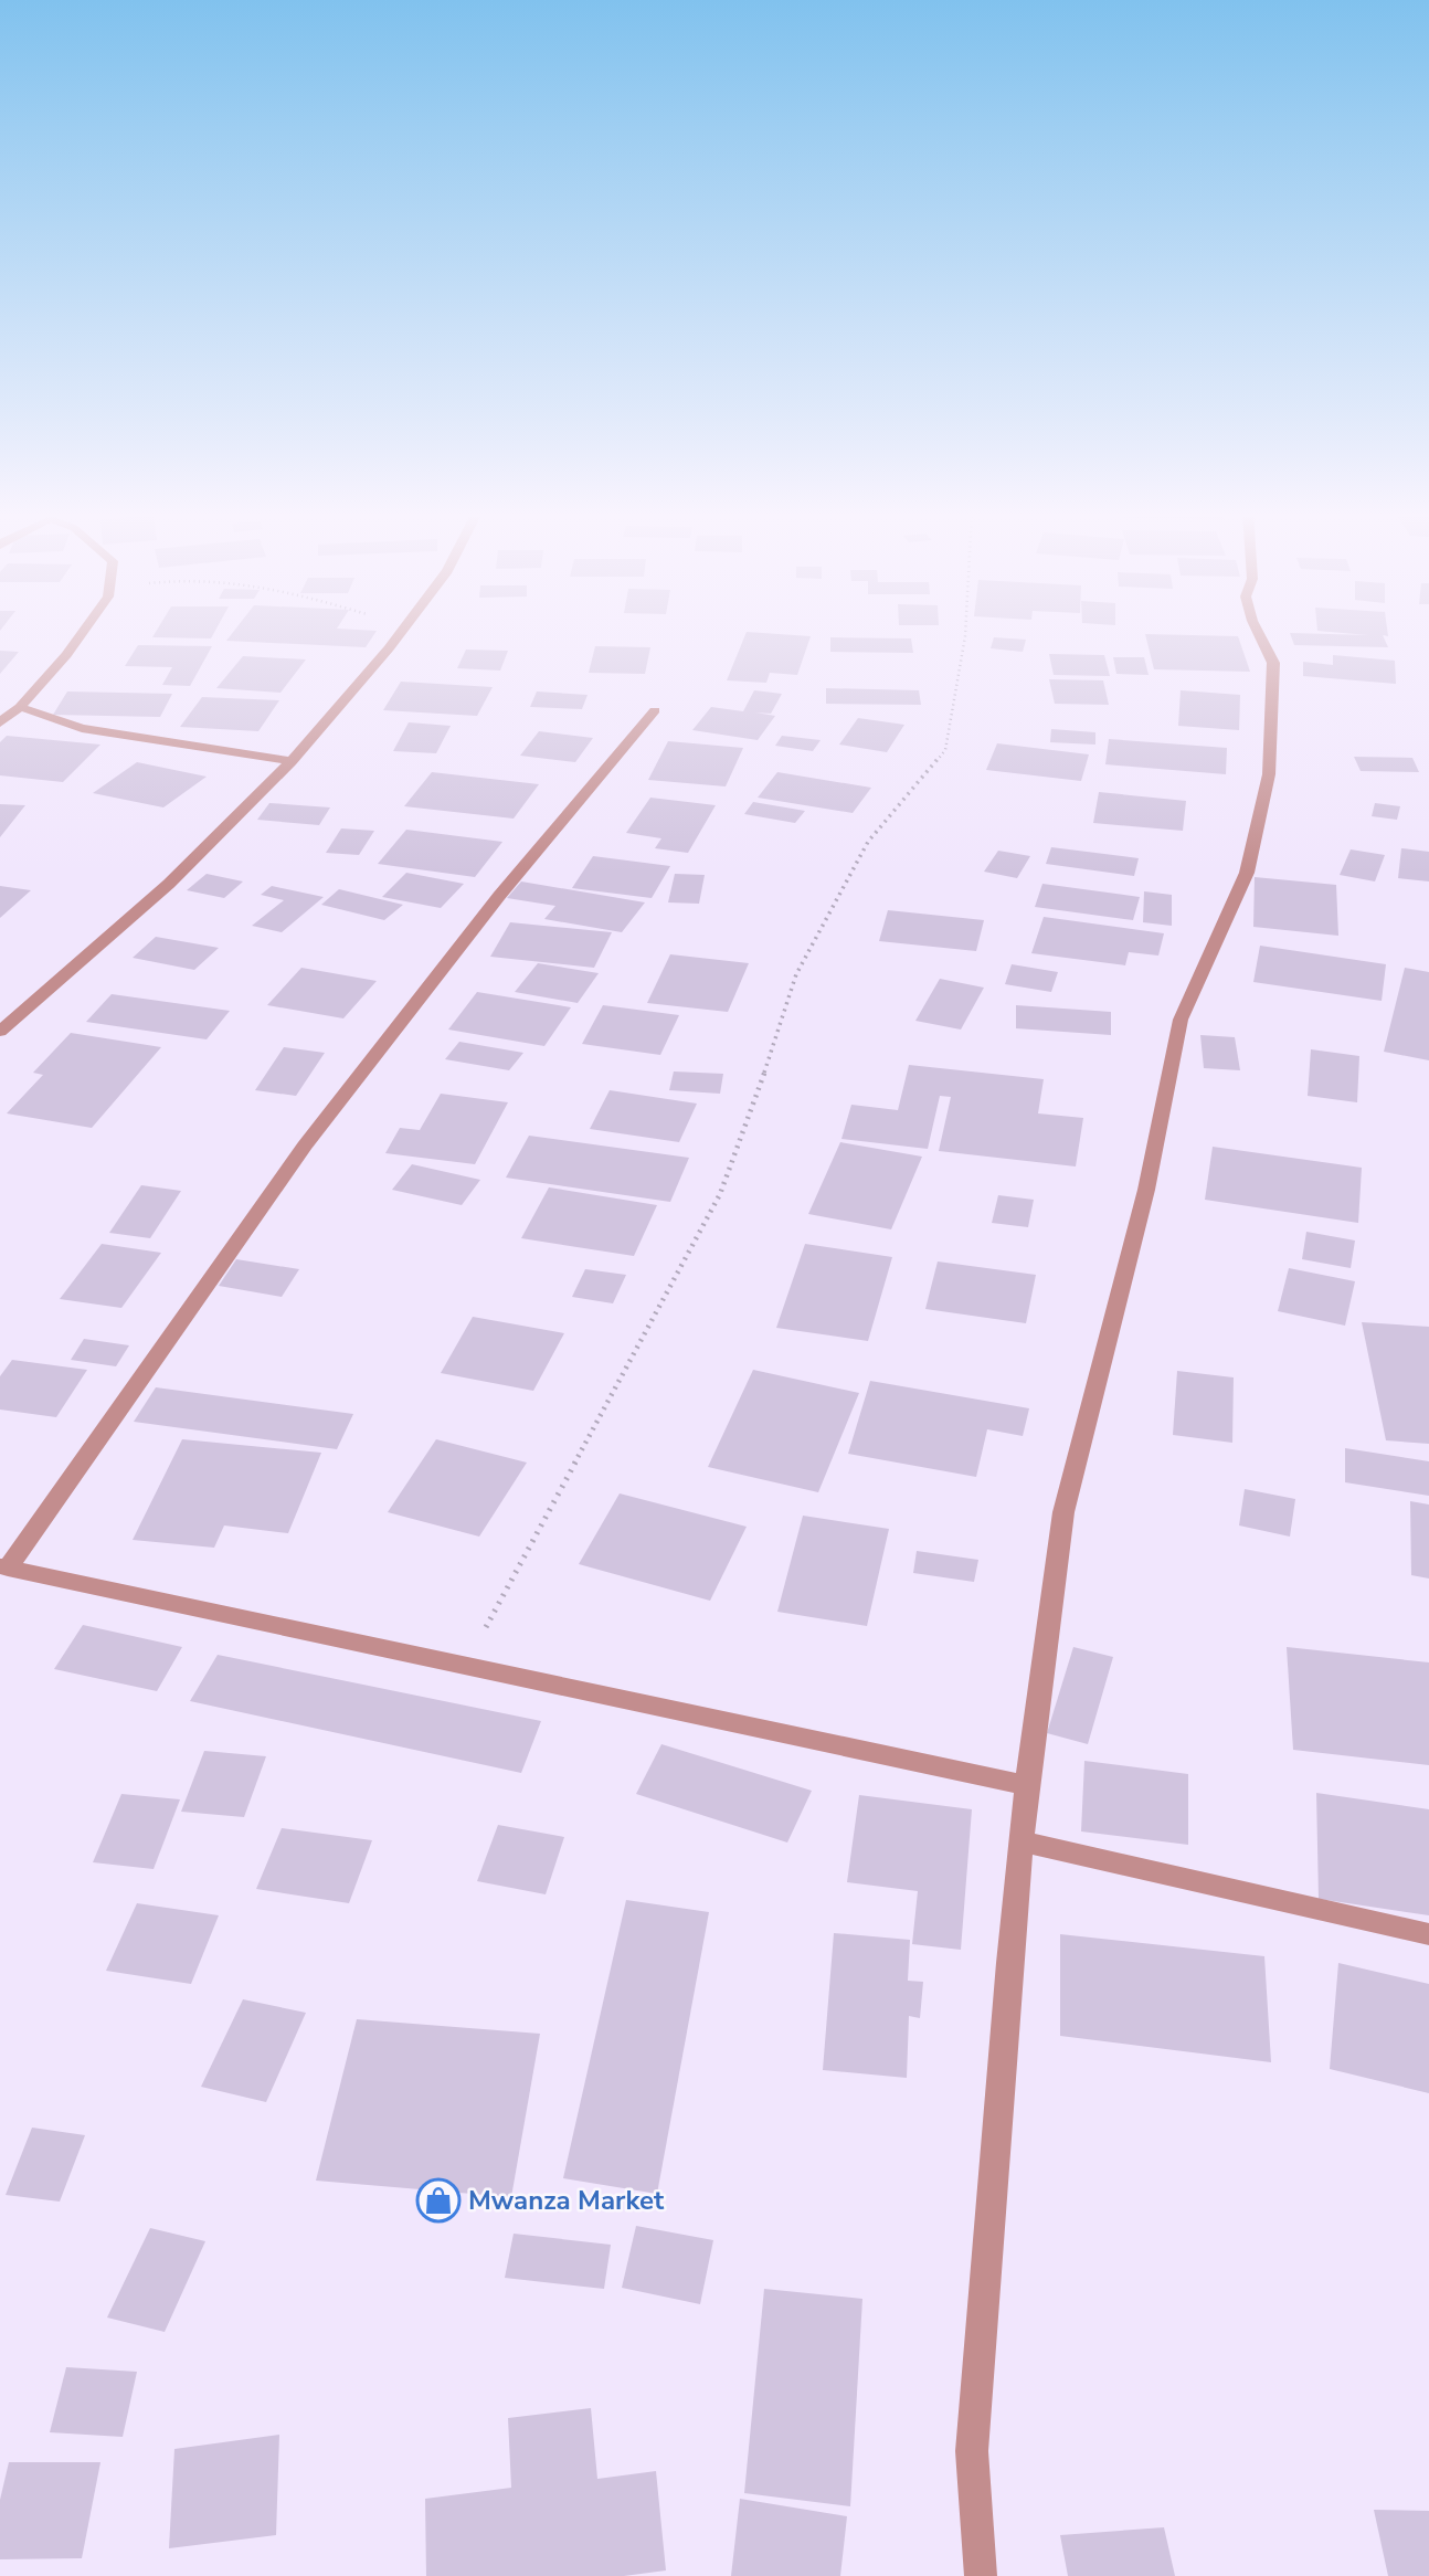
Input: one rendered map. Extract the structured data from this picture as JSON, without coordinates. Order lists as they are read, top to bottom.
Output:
{
  "places": {
    "shop": ["Mwanza Market"]
  }
}
